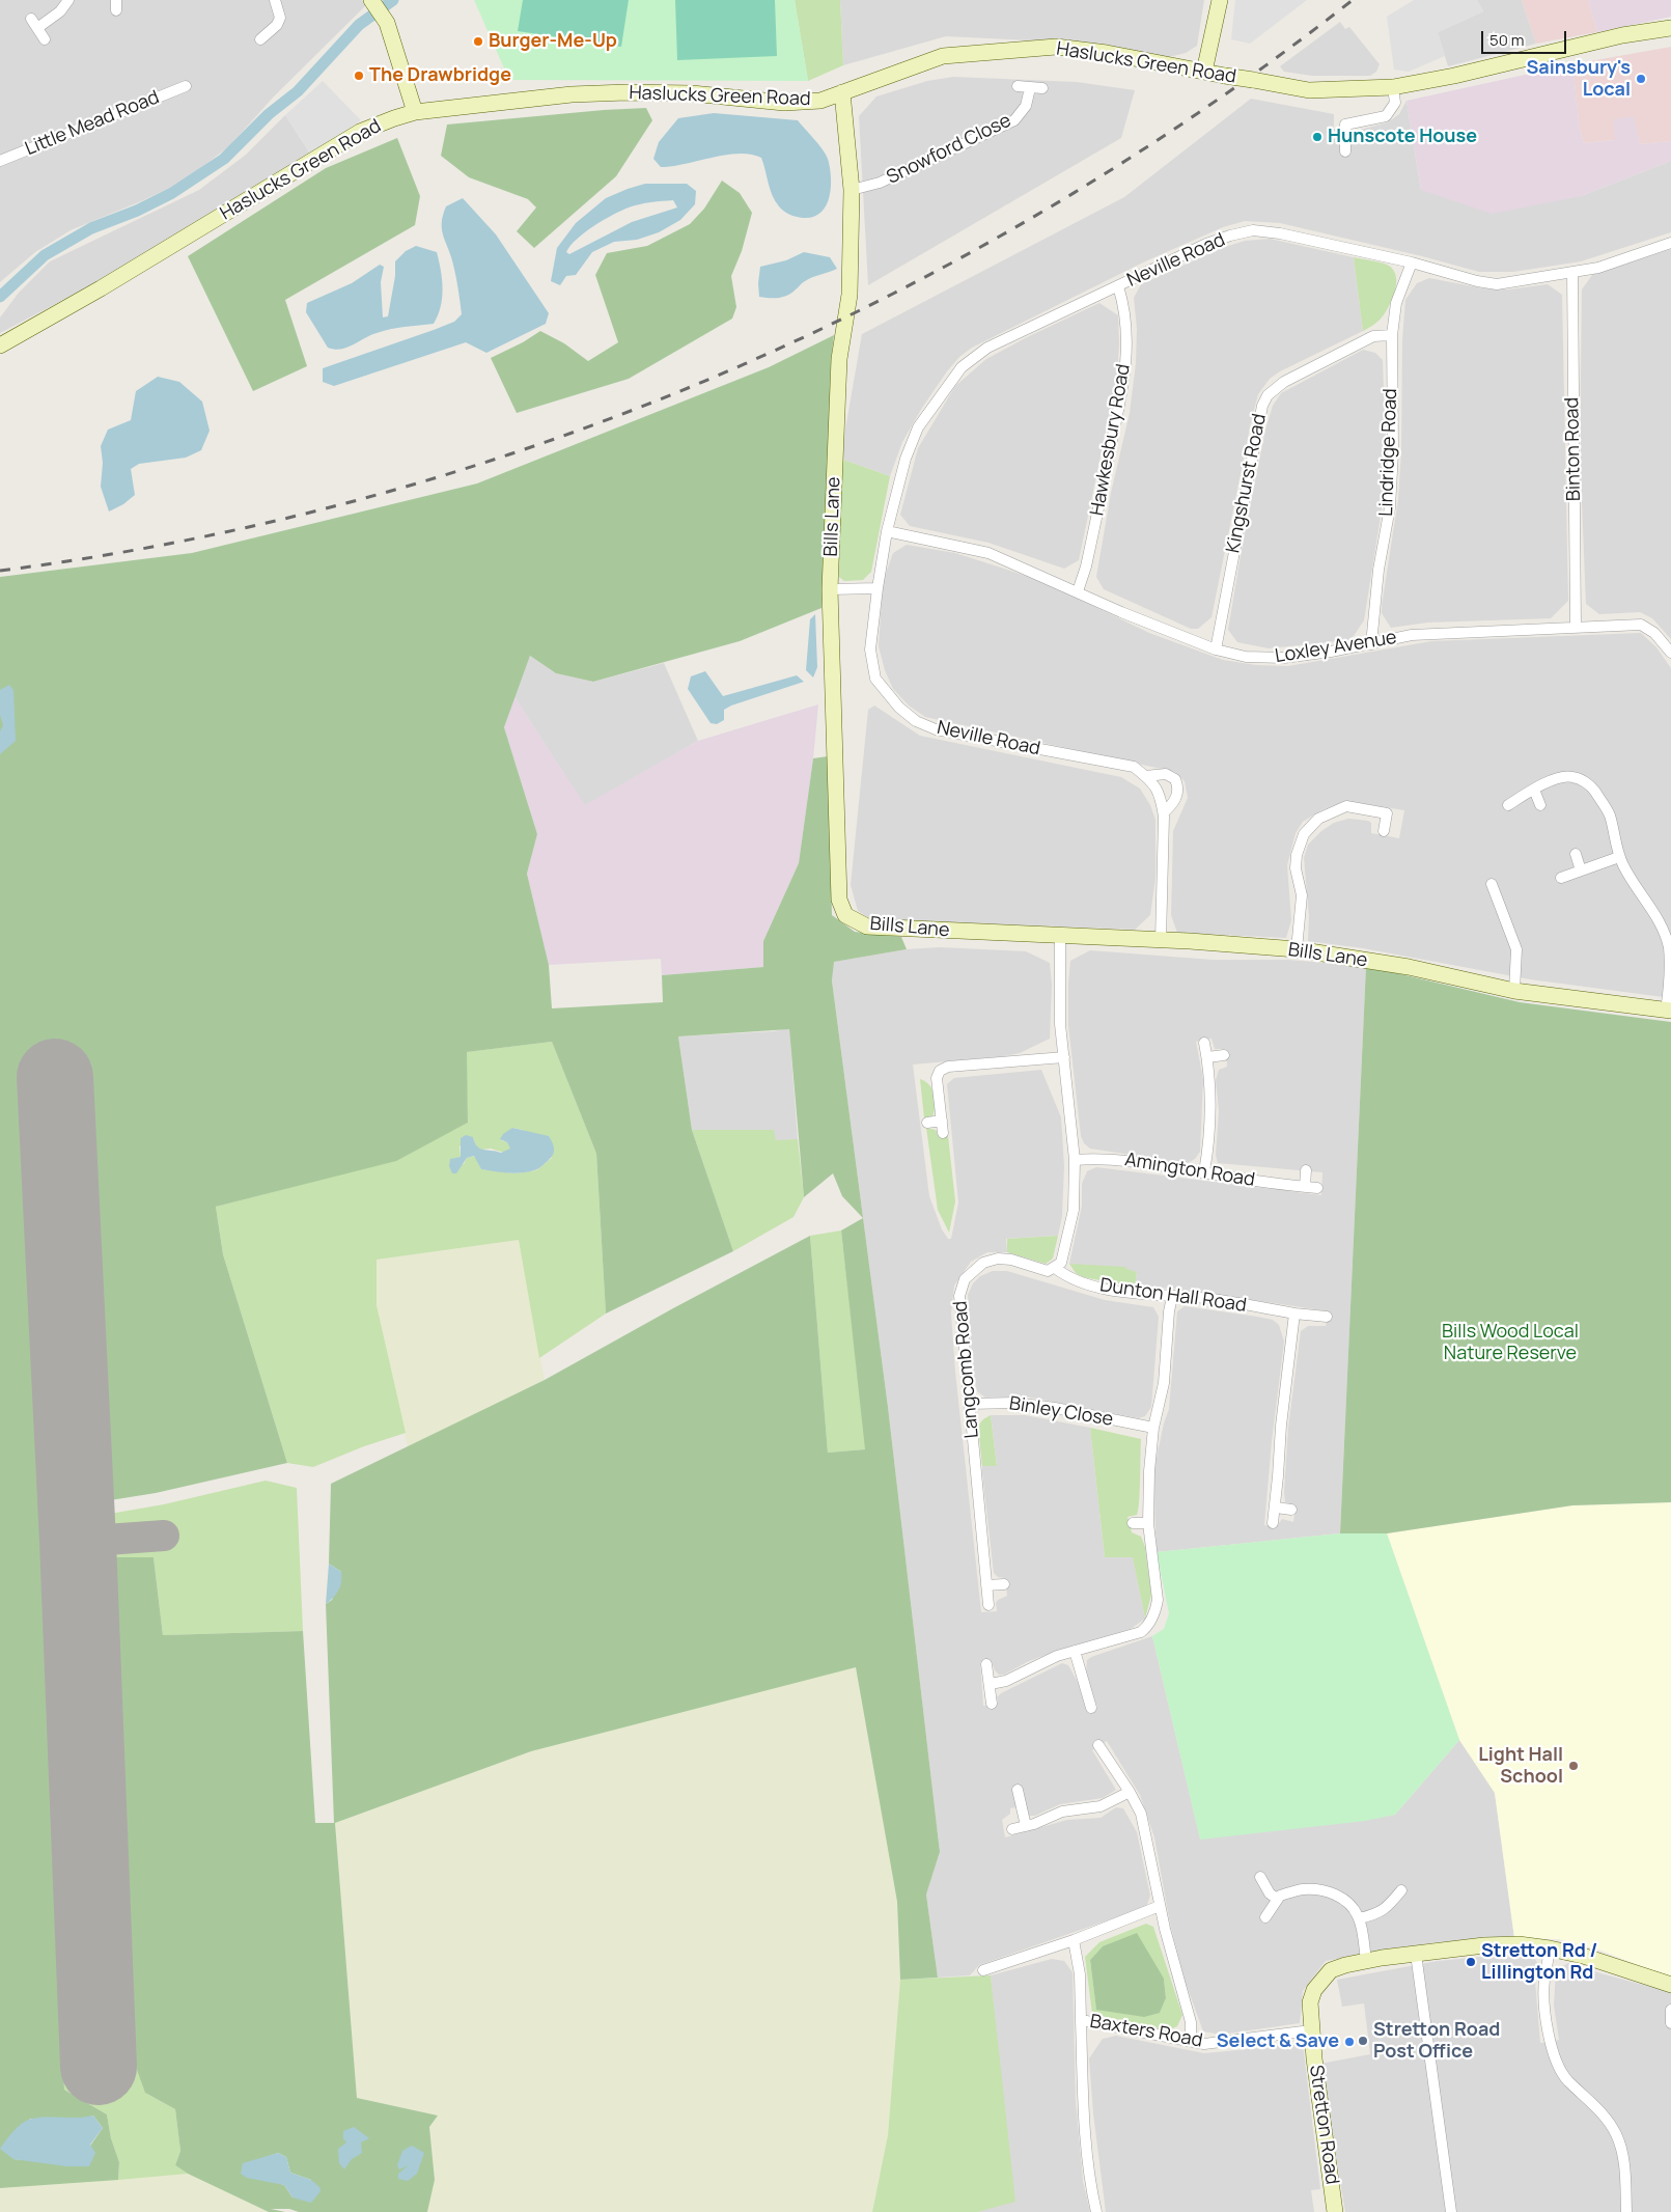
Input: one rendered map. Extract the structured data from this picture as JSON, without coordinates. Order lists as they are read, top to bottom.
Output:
{
  "streets": {
    "street": [
      "Haslucks Green Road",
      "Little Mead Road",
      "Snowford Close",
      "Neville Road",
      "Hawkesbury Road",
      "Binton Road",
      "Lindridge Road",
      "Kingshurst Road",
      "Bills Lane",
      "Loxley Avenue",
      "Amington Road",
      "Dunton Hall Road",
      "Langcomb Road",
      "Binley Close",
      "Baxters Road",
      "Stretton Road"
    ]
  },
  "crossings": [
    ["Haslucks Green Road", "Bills Lane"],
    ["Snowford Close", "Bills Lane"],
    ["Neville Road", "Hawkesbury Road"],
    ["Neville Road", "Binton Road"],
    ["Neville Road", "Lindridge Road"],
    ["Neville Road", "Bills Lane"],
    ["Neville Road", "Loxley Avenue"],
    ["Hawkesbury Road", "Loxley Avenue"],
    ["Binton Road", "Loxley Avenue"],
    ["Lindridge Road", "Kingshurst Road"],
    ["Lindridge Road", "Loxley Avenue"],
    ["Kingshurst Road", "Loxley Avenue"],
    ["Dunton Hall Road", "Langcomb Road"],
    ["Langcomb Road", "Binley Close"],
    ["Baxters Road", "Stretton Road"]
  ],
  "parks": ["Bills Wood Local Nature Reserve"],
  "places": [
    "Burger-Me-Up",
    "The Drawbridge",
    "Sainsbury's Local",
    "Hunscote House",
    "Light Hall School",
    "Stretton Rd / Lillington Rd",
    "Stretton Road Post Office",
    "Select & Save"
  ],
  "scale_bar": "50 m"
}
